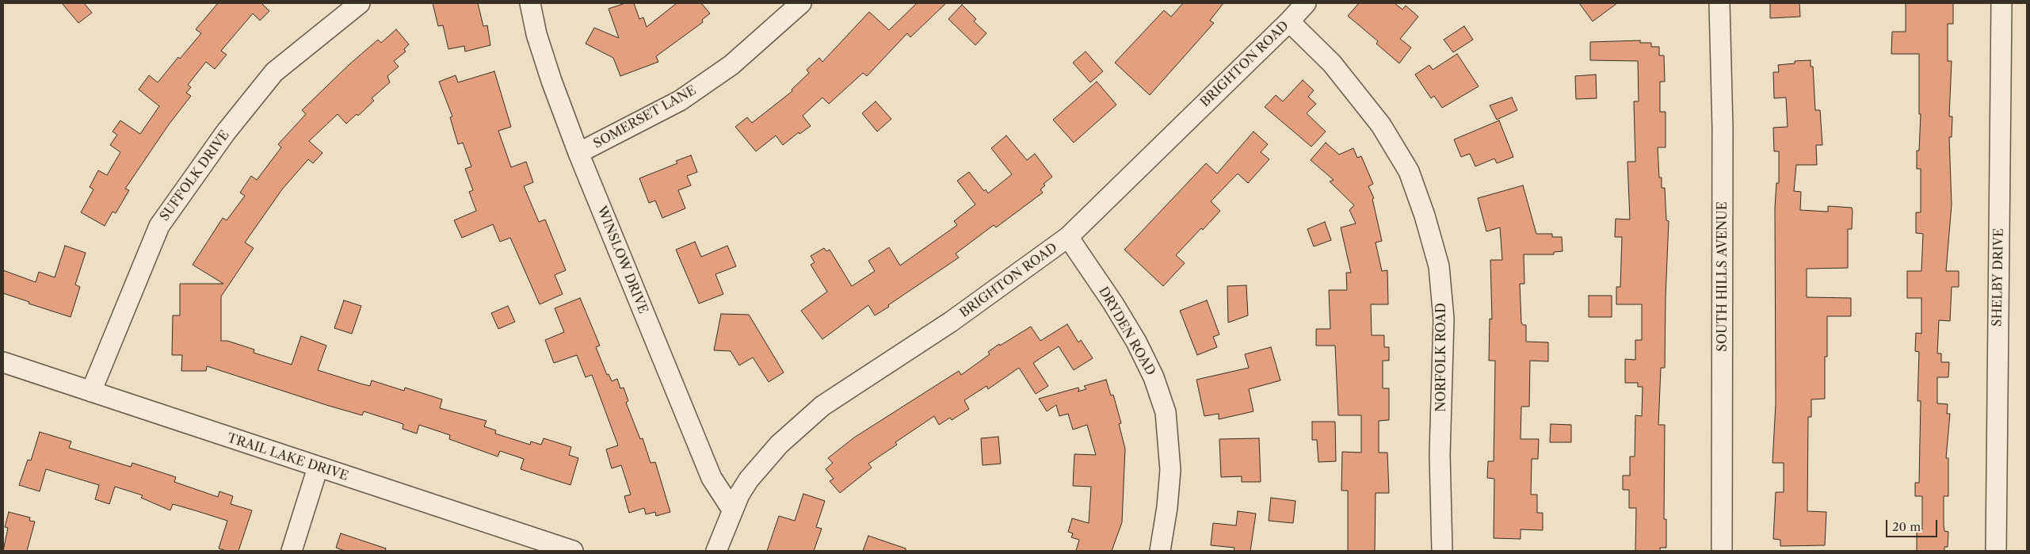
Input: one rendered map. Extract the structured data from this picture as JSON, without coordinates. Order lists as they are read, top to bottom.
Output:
{
  "streets": {
    "street": [
      "BRIGHTON ROAD",
      "SOMERSET LANE",
      "SUFFOLK DRIVE",
      "WINSLOW DRIVE",
      "SOUTH HILLS AVENUE",
      "SHELBY DRIVE",
      "DRYDEN ROAD",
      "NORFOLK ROAD",
      "TRAIL LAKE DRIVE"
    ]
  },
  "crossings": [
    ["BRIGHTON ROAD", "WINSLOW DRIVE"],
    ["BRIGHTON ROAD", "DRYDEN ROAD"],
    ["BRIGHTON ROAD", "NORFOLK ROAD"],
    ["SOMERSET LANE", "WINSLOW DRIVE"],
    ["SUFFOLK DRIVE", "TRAIL LAKE DRIVE"]
  ],
  "scale_bar": "20 m"
}
